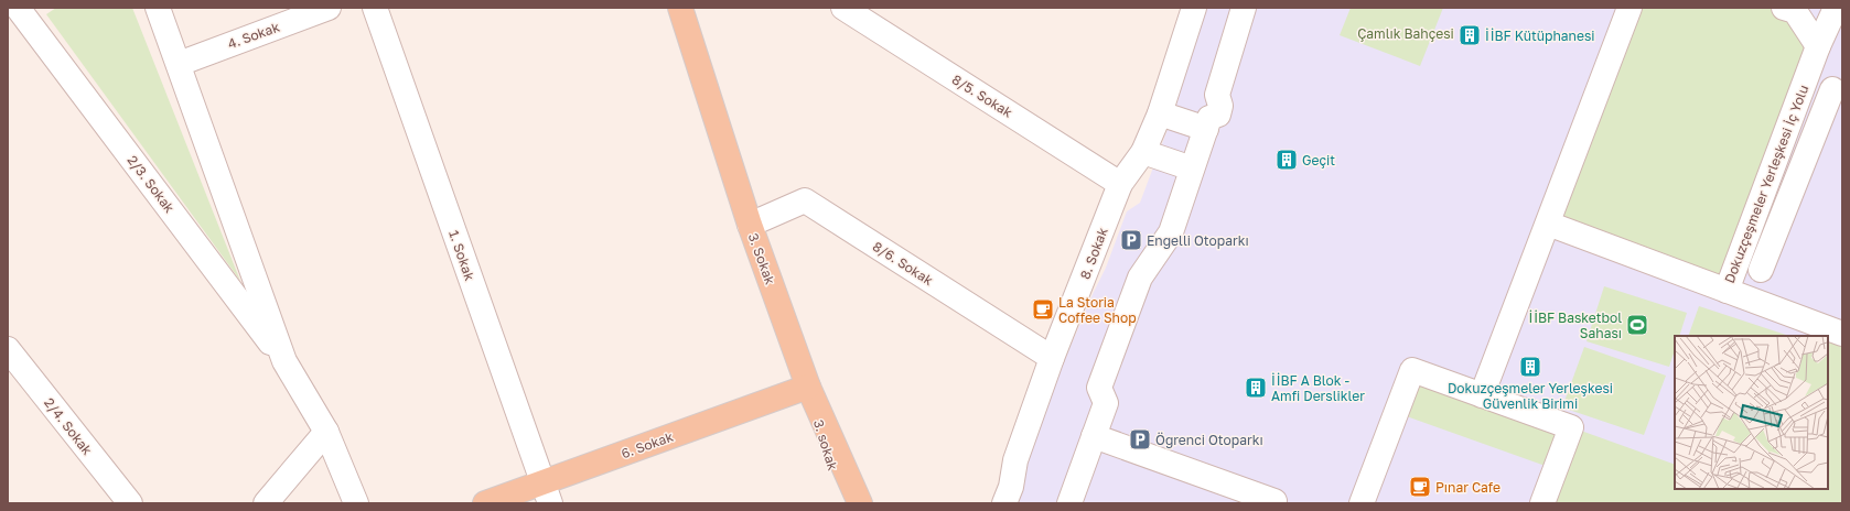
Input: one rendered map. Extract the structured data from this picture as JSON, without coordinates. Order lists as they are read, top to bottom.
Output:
{
  "streets": {
    "main road": ["3. Sokak", "6. Sokak", "3. sokak"],
    "street": [
      "4. Sokak",
      "8/5. Sokak",
      "2/3. Sokak",
      "Dokuzçeşmeler Yerleşkesi İç Yolu",
      "8. Sokak",
      "1. Sokak",
      "8/6. Sokak",
      "2/4. Sokak"
    ]
  },
  "crossings": [
    ["4. Sokak", "2/3. Sokak"],
    ["8/5. Sokak", "8. Sokak"],
    ["8. Sokak", "8/6. Sokak"],
    ["1. Sokak", "6. Sokak"],
    ["3. Sokak", "8/6. Sokak"],
    ["3. Sokak", "6. Sokak"],
    ["3. Sokak", "3. sokak"],
    ["6. Sokak", "3. sokak"]
  ],
  "parks": ["Çamlık Bahçesi"],
  "places": {
    "building": [
      "İİBF Kütüphanesi",
      "Geçit",
      "Dokuzçeşmeler Yerleşkesi Güvenlik Birimi",
      "İİBF A Blok - Amfi Derslikler"
    ],
    "parking": ["Engelli Otoparkı", "Öğrenci Otoparkı"],
    "cafe": ["La Storia Coffee Shop", "Pınar Cafe"],
    "sports": ["İİBF Basketbol Sahası"]
  }
}
